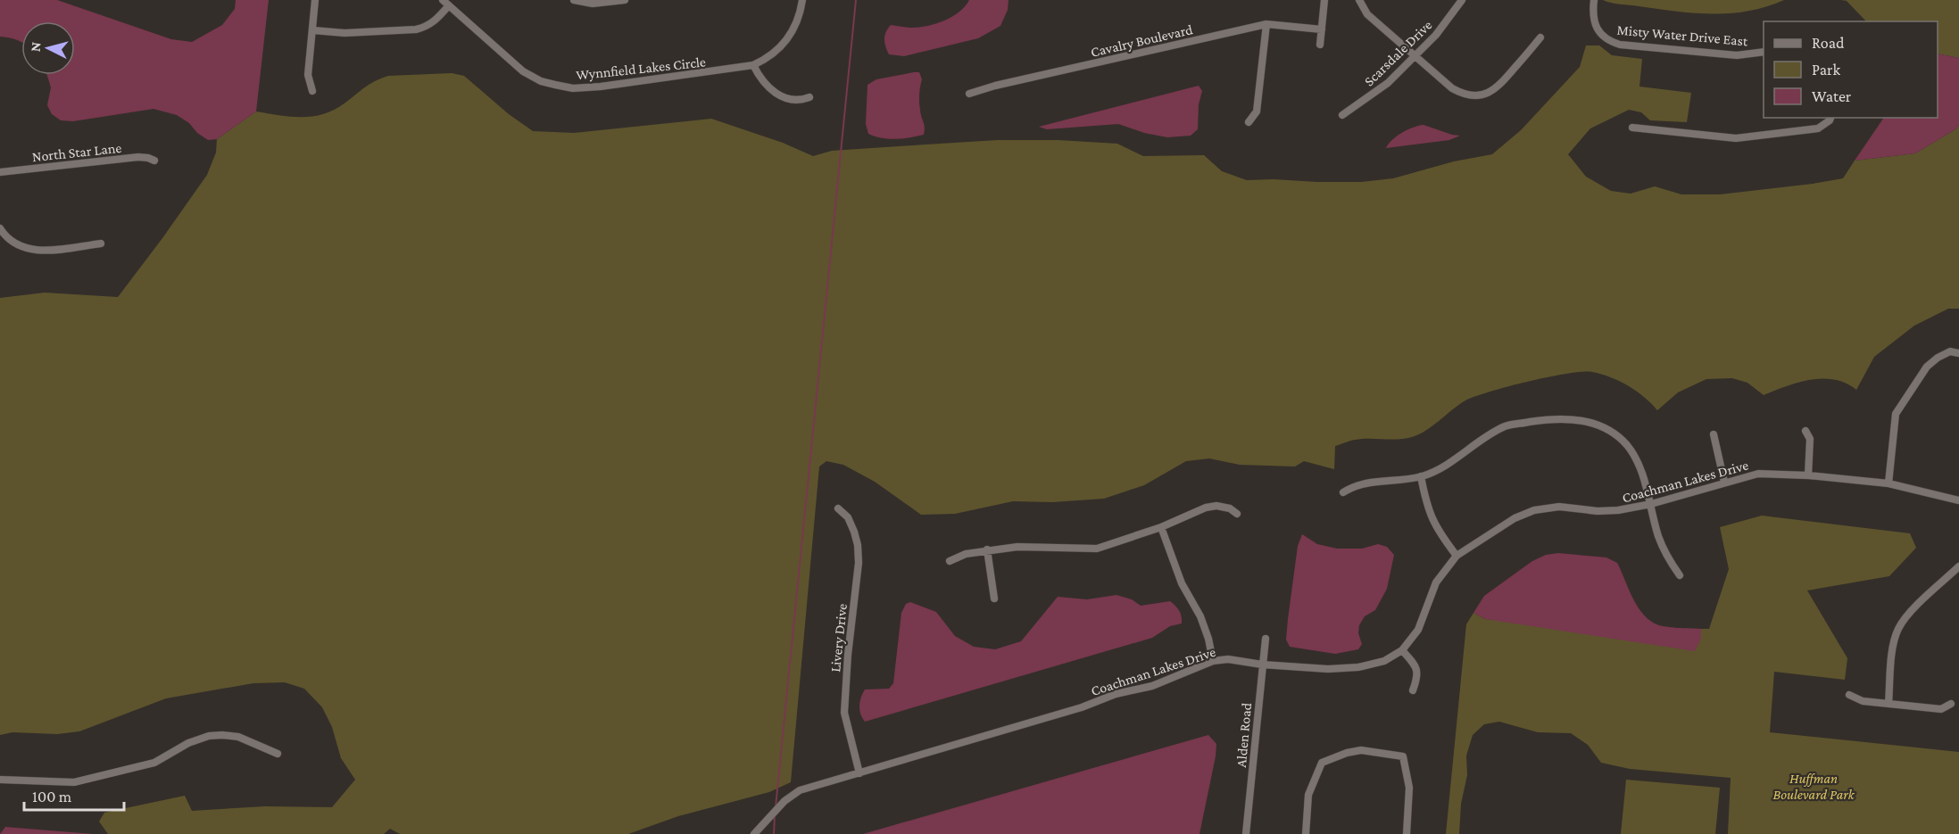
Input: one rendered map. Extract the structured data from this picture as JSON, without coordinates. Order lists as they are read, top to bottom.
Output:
{
  "streets": {
    "street": [
      "Misty Water Drive East",
      "Cavalry Boulevard",
      "Scarsdale Drive",
      "Wynnfield Lakes Circle",
      "North Star Lane",
      "Coachman Lakes Drive",
      "Livery Drive",
      "Alden Road"
    ]
  },
  "crossings": [
    ["Coachman Lakes Drive", "Livery Drive"],
    ["Coachman Lakes Drive", "Alden Road"]
  ],
  "parks": ["Huffman Boulevard Park"],
  "legend": ["Road", "Park", "Water"],
  "scale_bar": "100 m",
  "north": "left"
}
